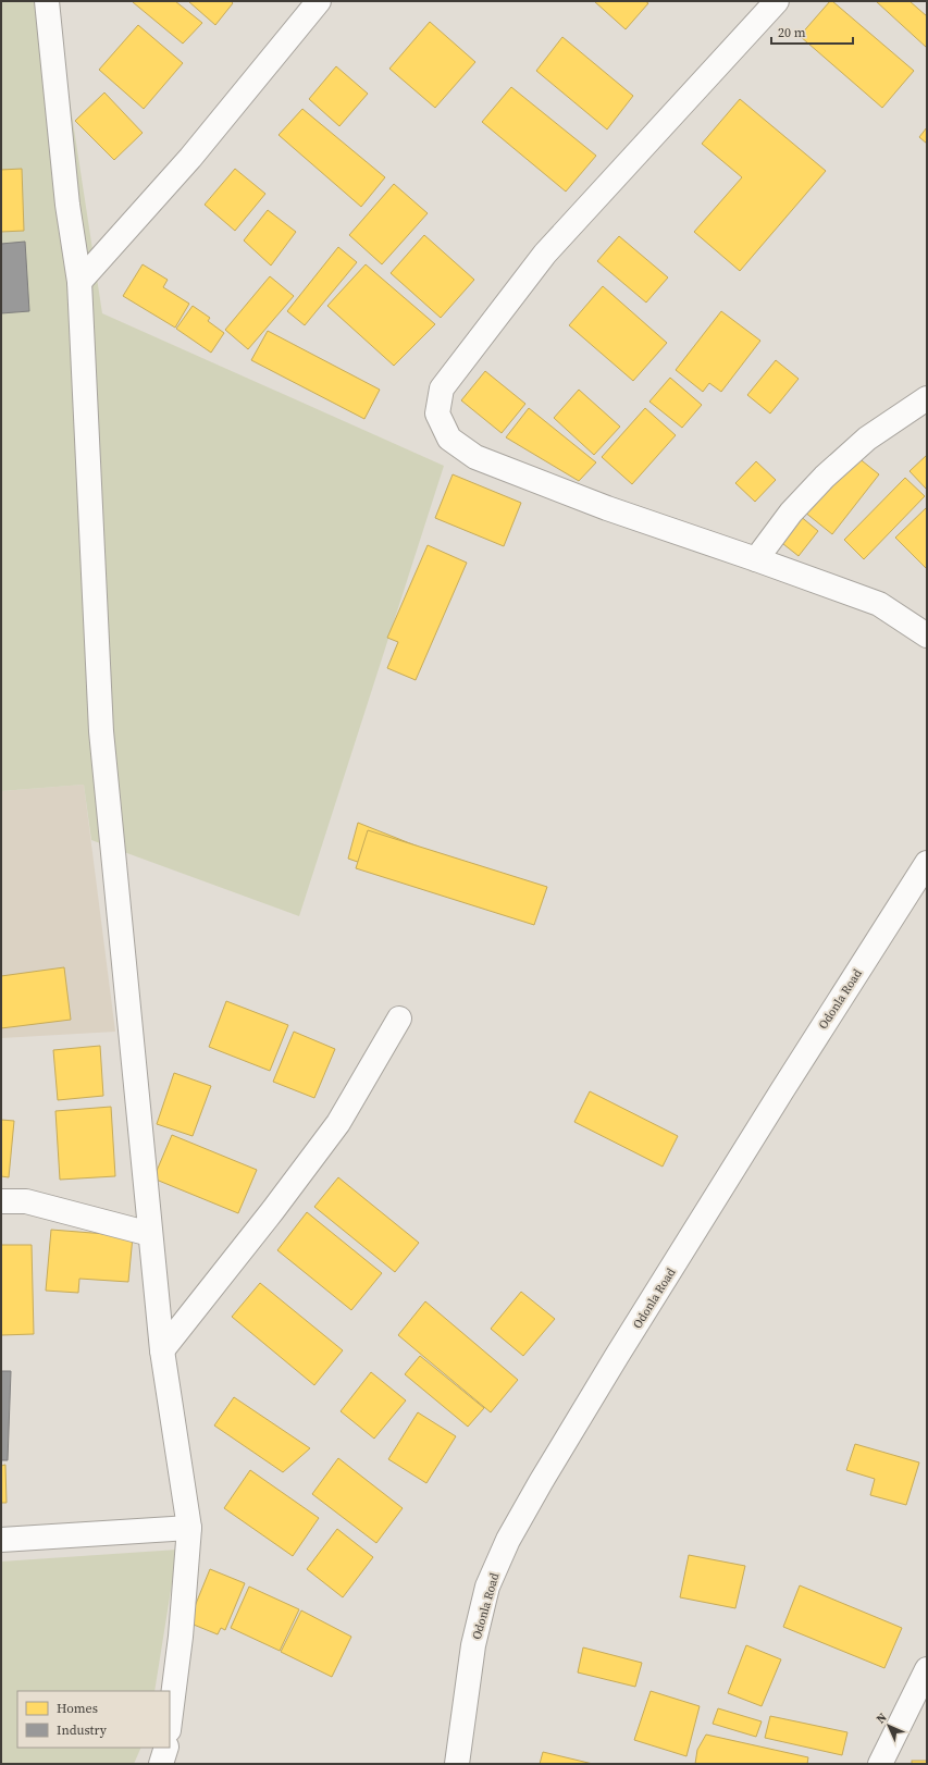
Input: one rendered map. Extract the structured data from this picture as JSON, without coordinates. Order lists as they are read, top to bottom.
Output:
{
  "streets": {
    "street": ["Odonla Road"]
  },
  "legend": ["Homes", "Industry"],
  "scale_bar": "20 m",
  "north": "top left"
}
